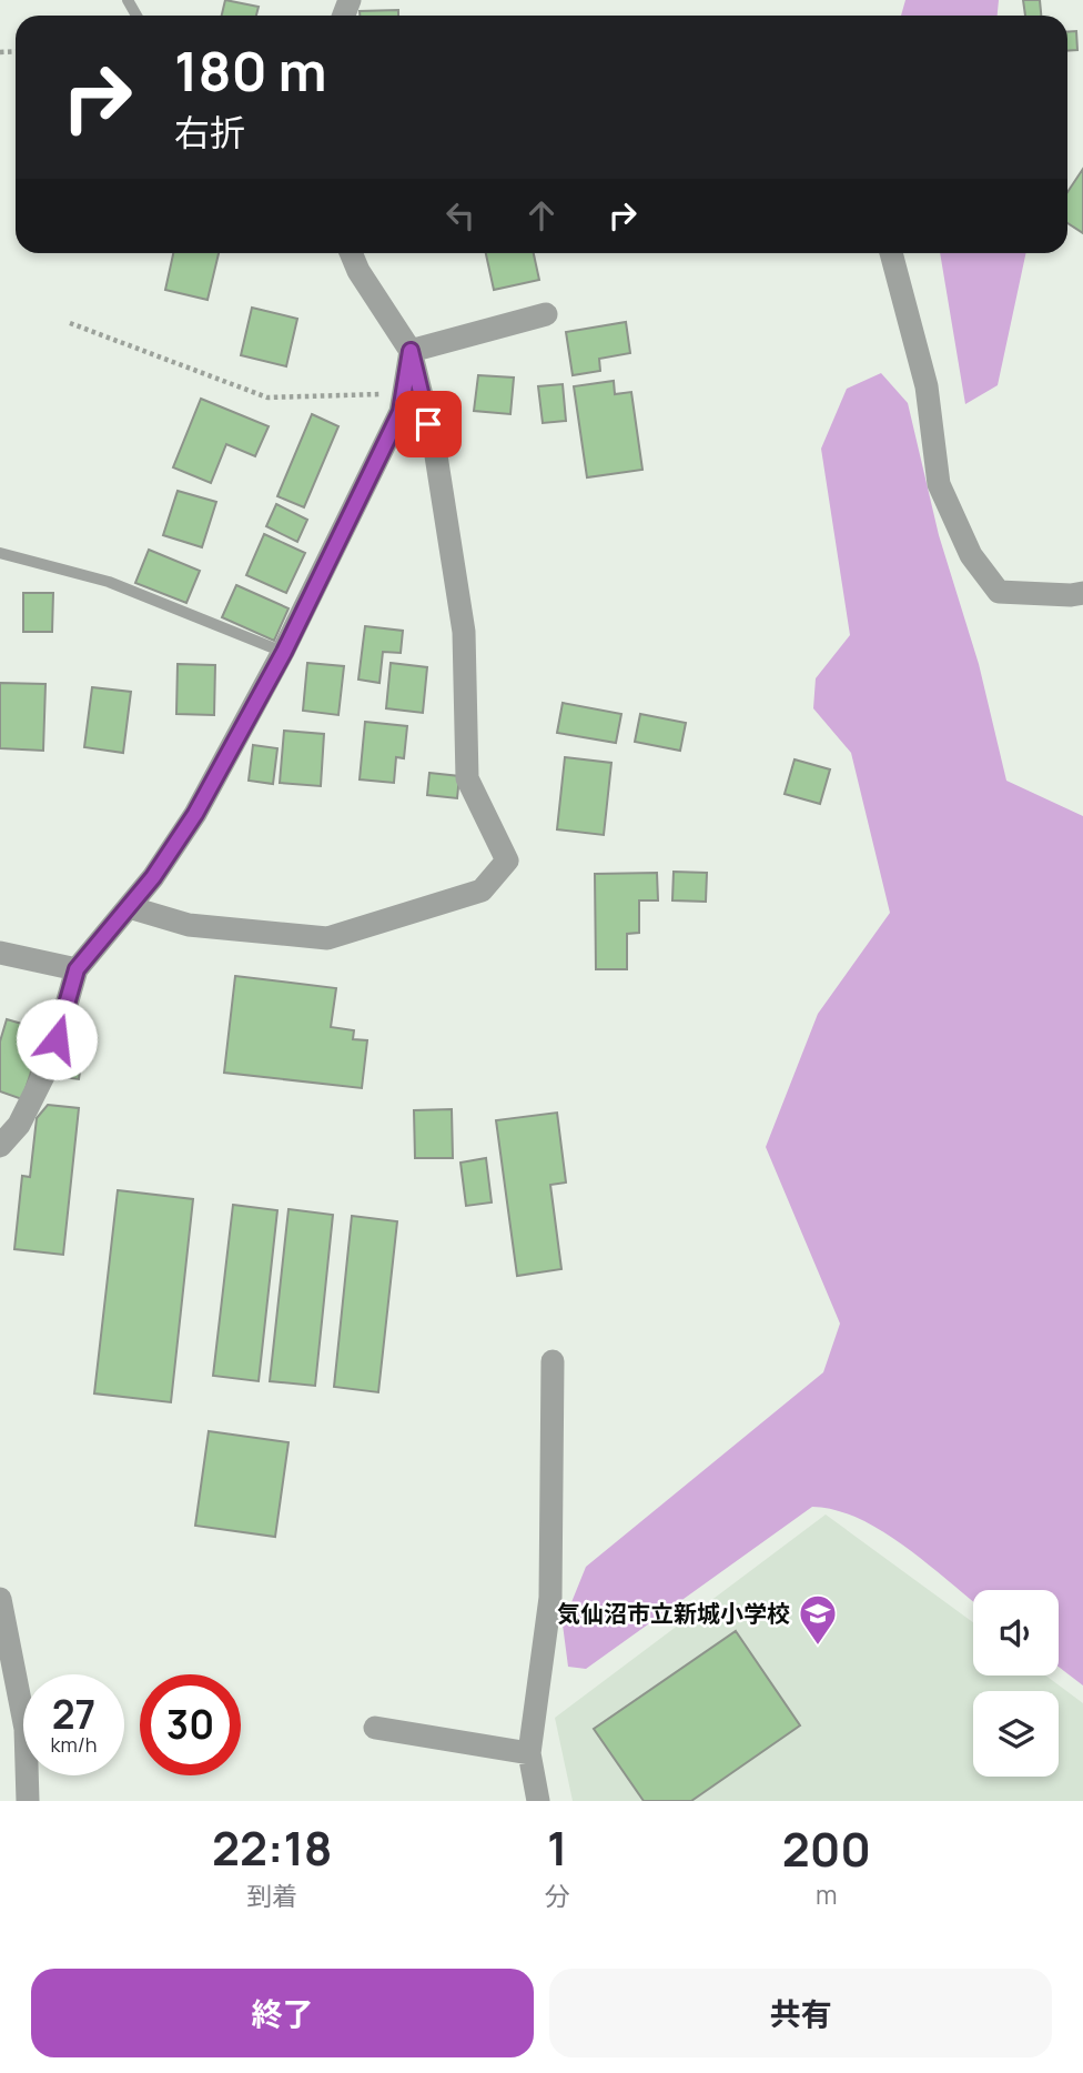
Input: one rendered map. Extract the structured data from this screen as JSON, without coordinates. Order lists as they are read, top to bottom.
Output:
{
  "places": {
    "school or university": ["気仙沼市立新城小学校"]
  },
  "page": {
    "turn": ["180 m", "右折"],
    "speed": "27 km/h",
    "limit": "30",
    "eta": [
      "22:18",
      "到着",
      "1",
      "分",
      "200",
      "m"
    ],
    "buttons": ["終了", "共有"]
  }
}
